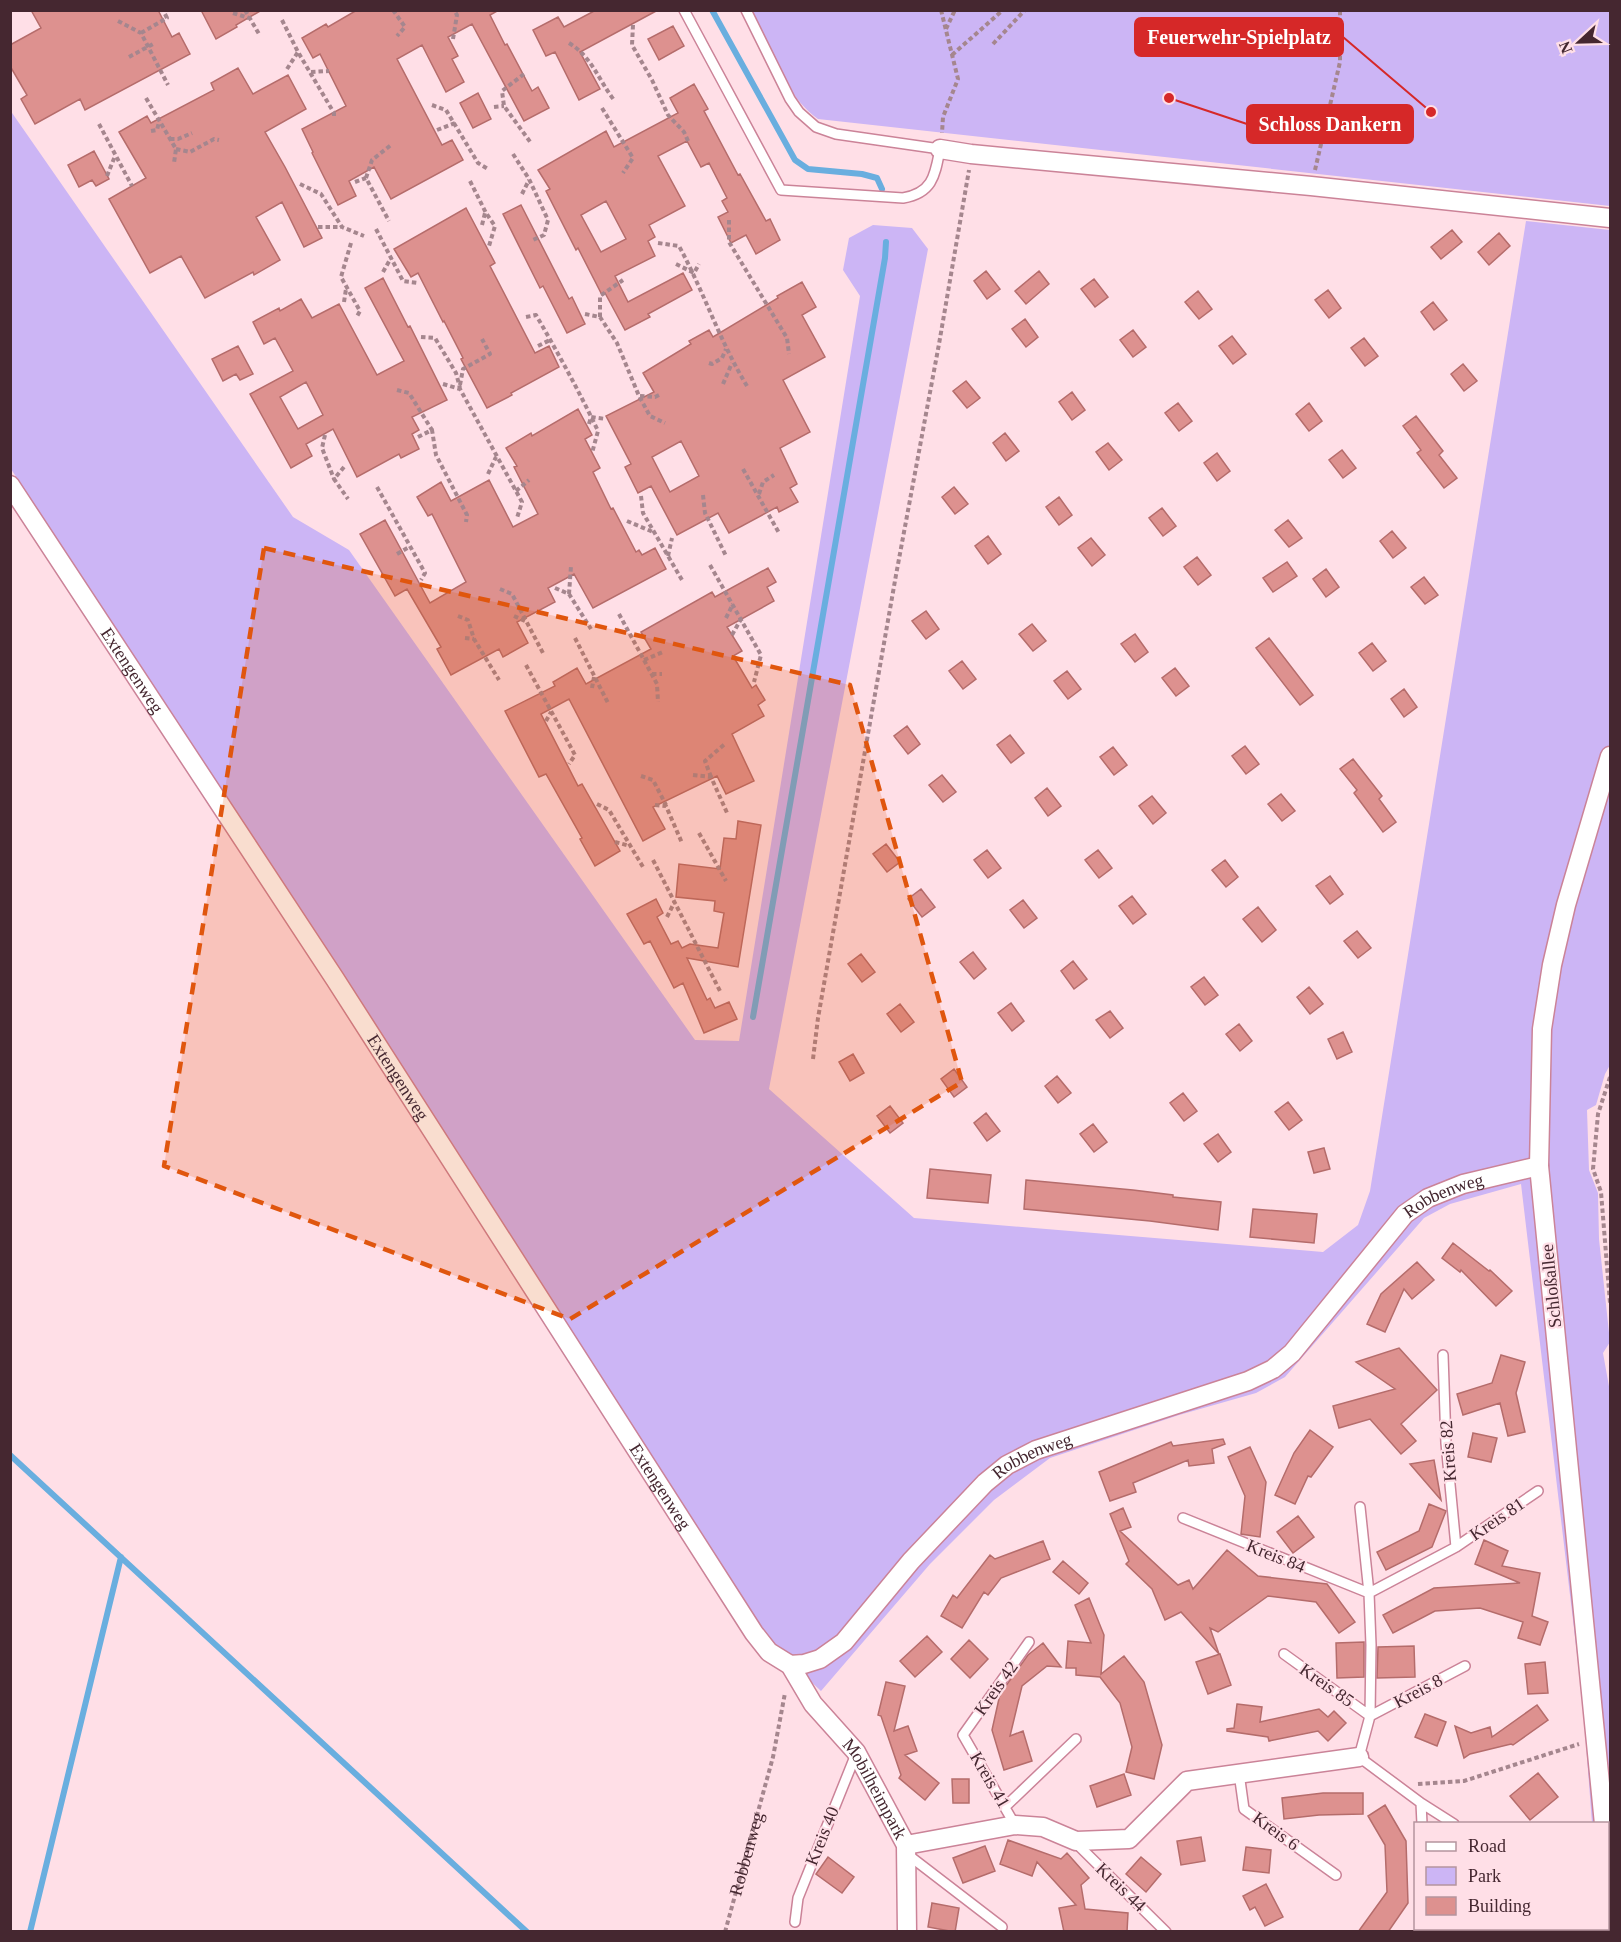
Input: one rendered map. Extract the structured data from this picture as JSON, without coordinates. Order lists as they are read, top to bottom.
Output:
{
  "streets": {
    "street": [
      "Extengenweg",
      "Robbenweg",
      "Schloßallee",
      "Mobilheimpark"
    ],
    "lane": [
      "Kreis 82",
      "Kreis 81",
      "Kreis 84",
      "Kreis 85",
      "Kreis 42",
      "Kreis 8",
      "Kreis 41",
      "Kreis 6",
      "Kreis 40",
      "Kreis 44"
    ]
  },
  "crossings": [
    ["Extengenweg", "Robbenweg"],
    ["Extengenweg", "Mobilheimpark"],
    ["Robbenweg", "Schloßallee"],
    ["Robbenweg", "Mobilheimpark"],
    ["Kreis 82", "Kreis 81"],
    ["Kreis 81", "Kreis 84"],
    ["Kreis 85", "Kreis 8"],
    ["Kreis 42", "Kreis 41"],
    ["Mobilheimpark", "Kreis 40"]
  ],
  "places": ["Schloss Dankern", "Feuerwehr-Spielplatz"],
  "legend": ["Road", "Park", "Building"],
  "north": "left"
}
